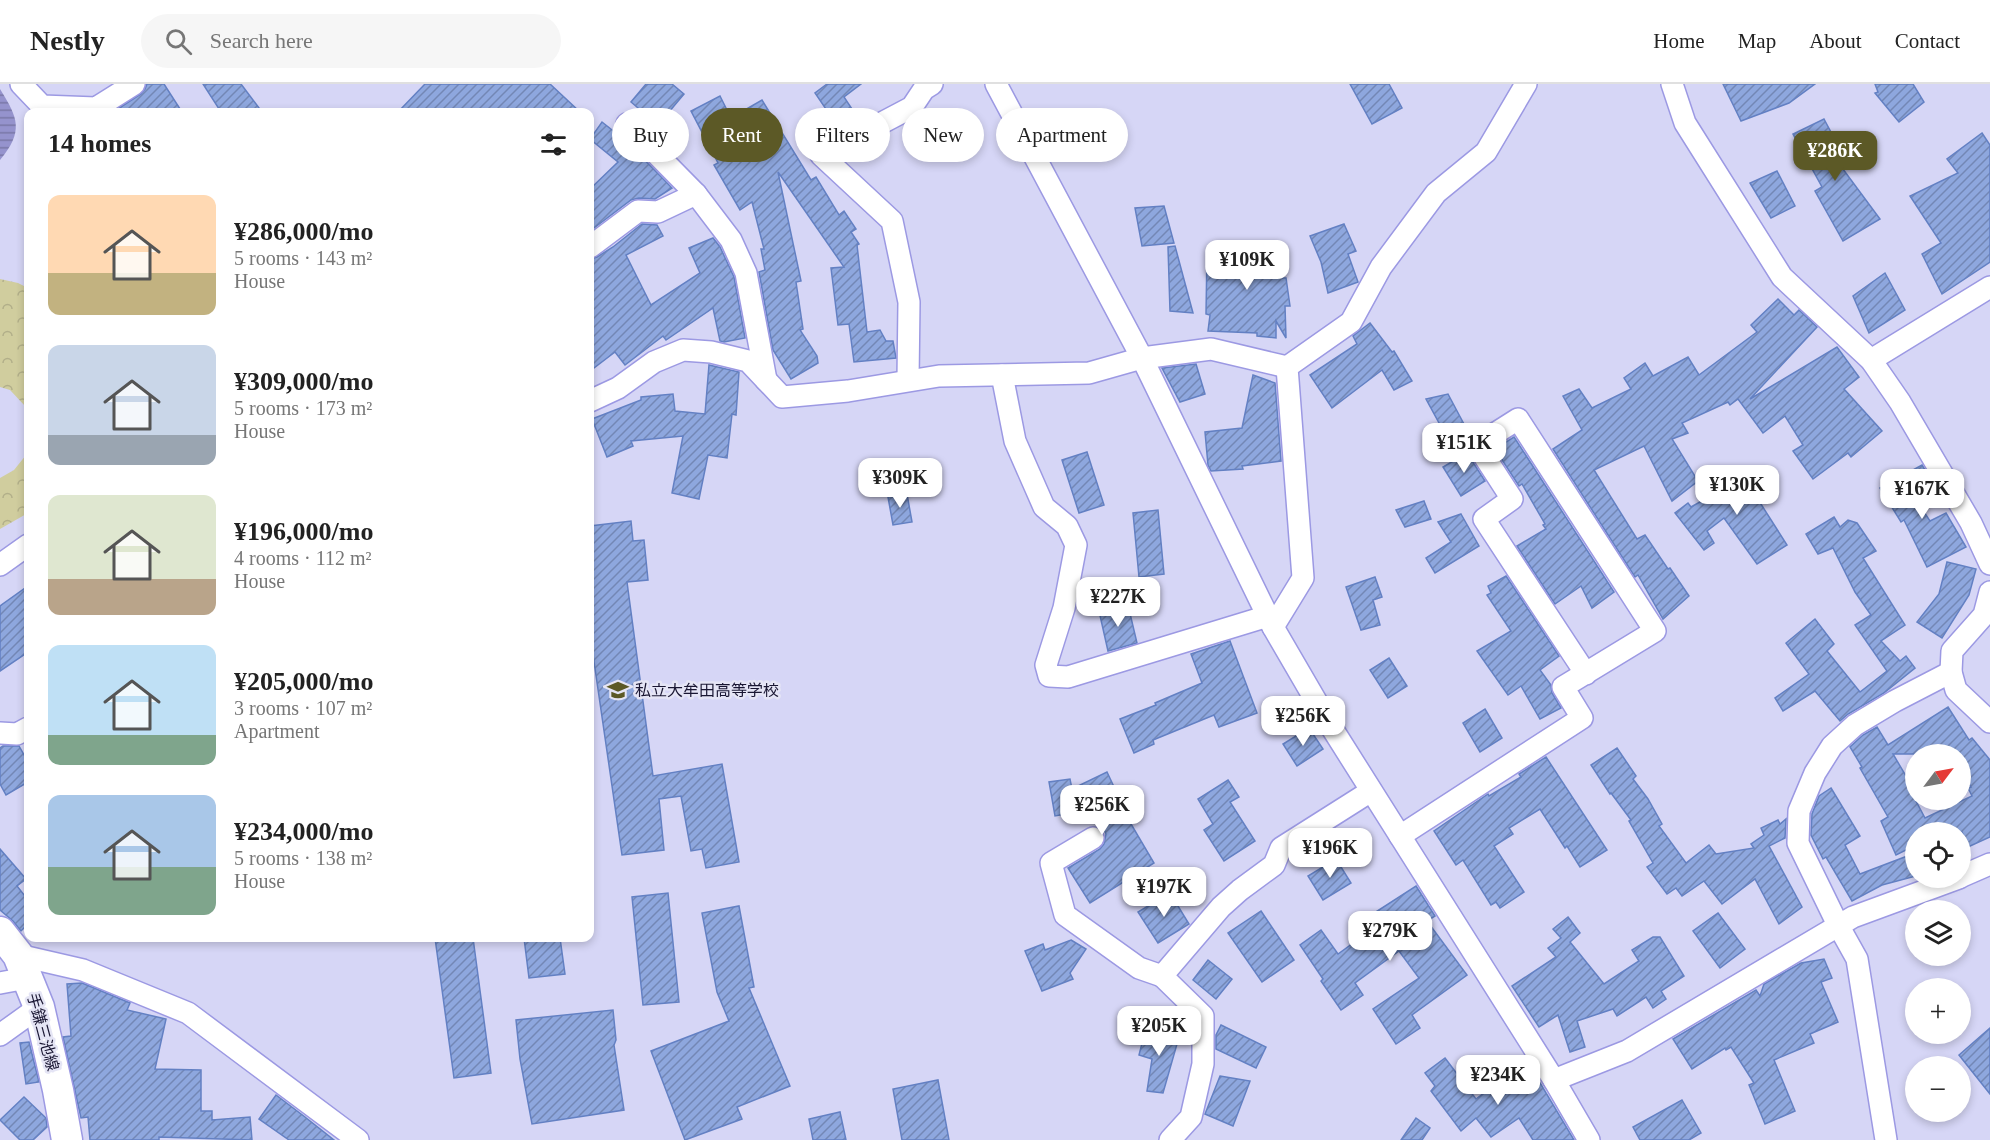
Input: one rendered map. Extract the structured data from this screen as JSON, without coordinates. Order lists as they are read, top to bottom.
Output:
{
  "streets": {
    "main road": ["手鎌三池線"]
  },
  "places": {
    "school or university": ["私立大牟田高等学校"]
  },
  "north": "top right",
  "page": {
    "header": "Nestly",
    "search": "Search here",
    "nav": [
      "Home",
      "Map",
      "About",
      "Contact"
    ],
    "chip": [
      "Buy",
      "Rent",
      "Filters",
      "New",
      "Apartment"
    ],
    "heading": "14 homes",
    "price": [
      "¥286K",
      "¥109K",
      "¥151K",
      "¥309K",
      "¥130K",
      "¥167K",
      "¥227K",
      "¥256K",
      "¥256K",
      "¥196K",
      "¥197K",
      "¥279K",
      "¥205K",
      "¥234K"
    ],
    "list": [
      {
        "name": "¥286,000/mo",
        "note": "5 rooms · 143 m² · House"
      },
      {
        "name": "¥309,000/mo",
        "note": "5 rooms · 173 m² · House"
      },
      {
        "name": "¥196,000/mo",
        "note": "4 rooms · 112 m² · House"
      },
      {
        "name": "¥205,000/mo",
        "note": "3 rooms · 107 m² · Apartment"
      },
      {
        "name": "¥234,000/mo",
        "note": "5 rooms · 138 m² · House"
      }
    ],
    "map_buttons": ["+", "−"]
  }
}
